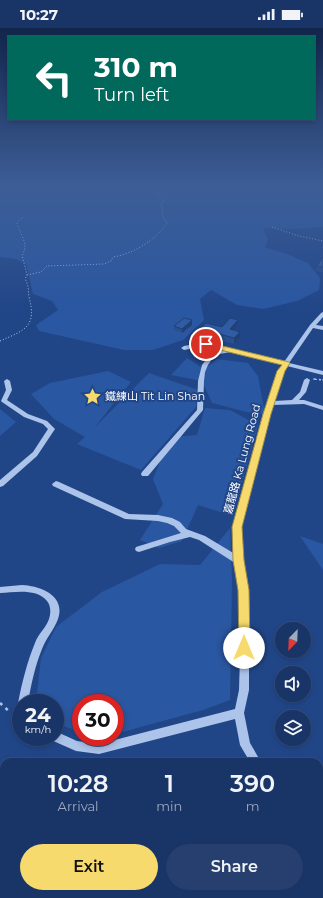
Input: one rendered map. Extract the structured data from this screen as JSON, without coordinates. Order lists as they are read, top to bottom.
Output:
{
  "streets": {
    "street": ["嘉龍路 Ka Lung Road"]
  },
  "places": {
    "place": ["鐵練山 Tit Lin Shan"]
  },
  "north": "bottom left",
  "page": {
    "status": "10:27",
    "turn": ["310 m", "Turn left"],
    "speed": "24 km/h",
    "limit": "30",
    "eta": [
      "10:28",
      "Arrival",
      "1",
      "min",
      "390",
      "m"
    ],
    "buttons": ["Exit", "Share"]
  }
}
